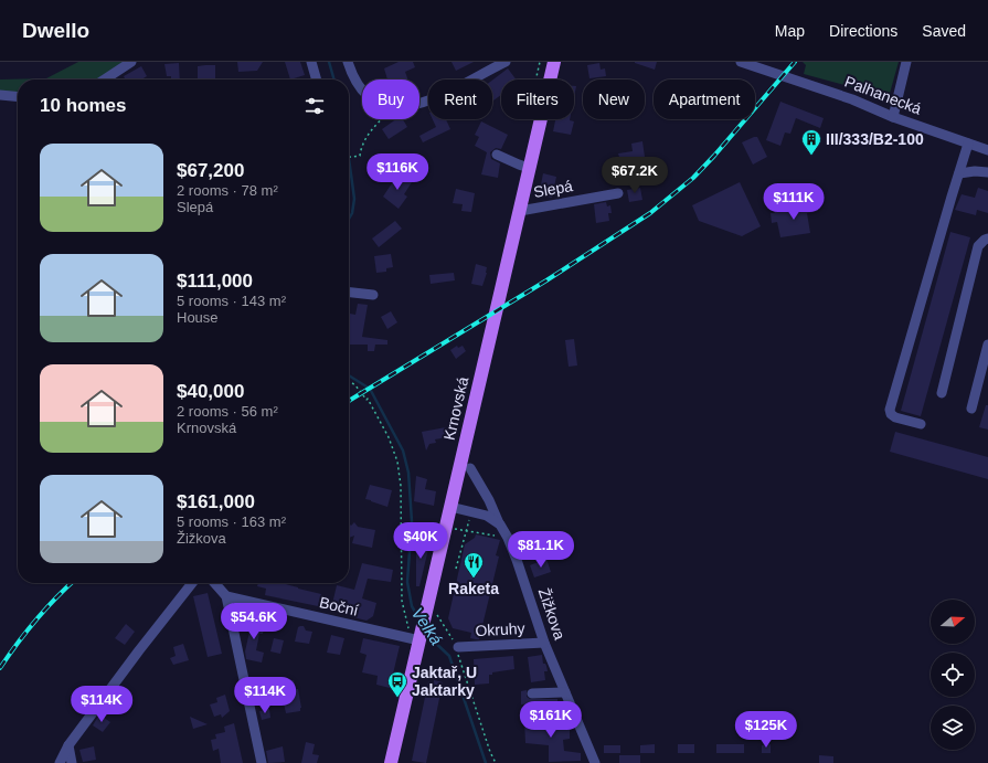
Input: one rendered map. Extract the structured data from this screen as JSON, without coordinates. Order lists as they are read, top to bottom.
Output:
{
  "streets": {
    "main road": ["Krnovská"],
    "street": [
      "Palhanecká",
      "Slepá",
      "Boční",
      "Žižkova",
      "Okruhy"
    ]
  },
  "crossings": [
    ["Slepá", "Krnovská"],
    ["Krnovská", "Boční"],
    ["Žižkova", "Okruhy"]
  ],
  "water": ["Velká"],
  "places": {
    "building": ["III/333/B2-100"],
    "restaurant": ["Raketa"],
    "bus stop": ["Jaktař, U Jaktarky"]
  },
  "north": "right",
  "page": {
    "header": "Dwello",
    "nav": ["Map", "Directions", "Saved"],
    "chip": [
      "Buy",
      "Rent",
      "Filters",
      "New",
      "Apartment"
    ],
    "heading": "10 homes",
    "list": [
      {
        "name": "$67,200",
        "note": "2 rooms · 78 m² · Slepá"
      },
      {
        "name": "$111,000",
        "note": "5 rooms · 143 m² · House"
      },
      {
        "name": "$40,000",
        "note": "2 rooms · 56 m² · Krnovská"
      },
      {
        "name": "$161,000",
        "note": "5 rooms · 163 m² · Žižkova"
      }
    ],
    "price": [
      "$116K",
      "$67.2K",
      "$111K",
      "$40K",
      "$81.1K",
      "$54.6K",
      "$114K",
      "$114K",
      "$161K",
      "$125K"
    ]
  }
}
